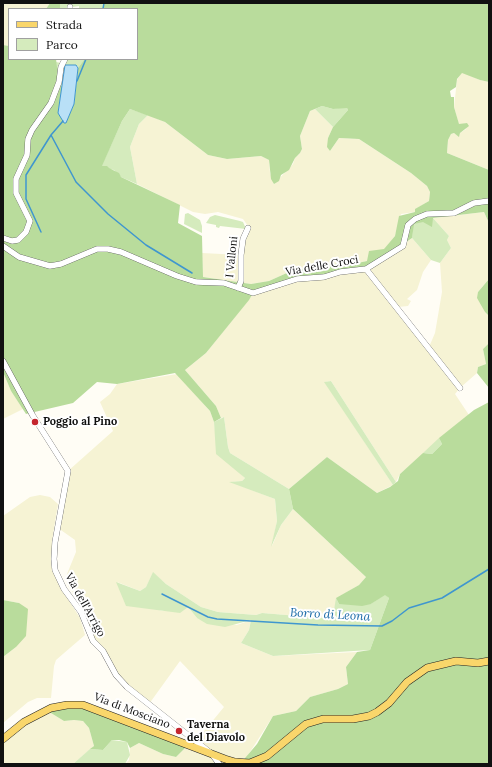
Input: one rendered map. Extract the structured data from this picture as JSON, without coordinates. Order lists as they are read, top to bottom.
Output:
{
  "streets": {
    "main road": ["Via di Mosciano"],
    "street": ["I Valloni", "Via delle Croci", "Via dell'Arrigo"]
  },
  "crossings": [
    ["I Valloni", "Via delle Croci"],
    ["Via dell'Arrigo", "Via di Mosciano"]
  ],
  "water": ["Borro di Leona"],
  "places": ["Poggio al Pino", "Taverna del Diavolo"],
  "legend": ["Strada", "Parco"]
}
